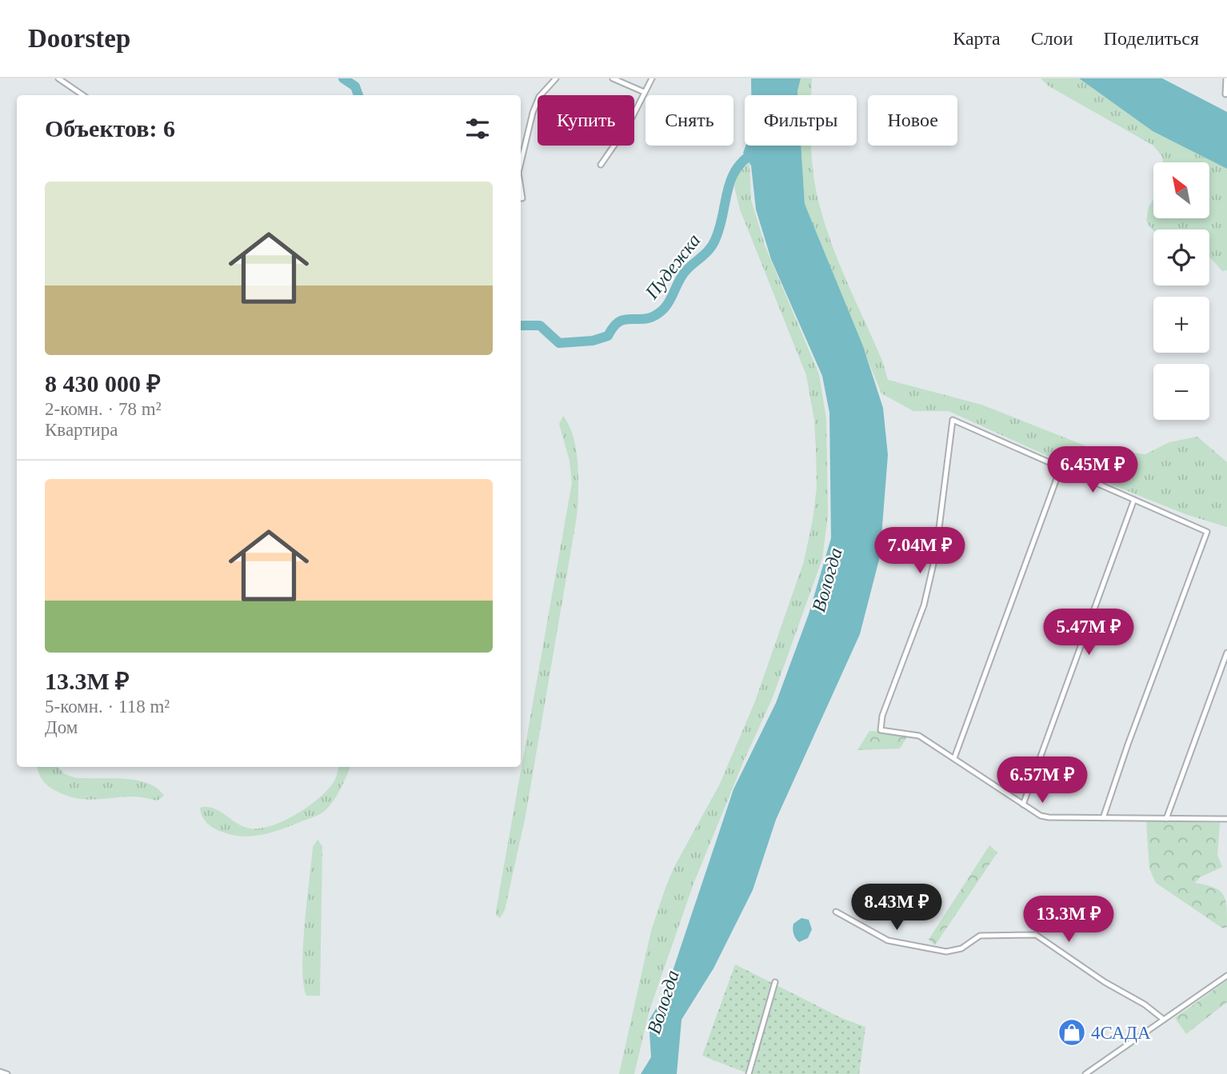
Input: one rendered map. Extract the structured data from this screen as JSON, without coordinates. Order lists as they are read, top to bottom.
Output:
{
  "water": ["Пудежка", "Вологда"],
  "places": {
    "shop": ["4САДА"]
  },
  "north": "top left",
  "page": {
    "header": "Doorstep",
    "nav": ["Карта", "Слои", "Поделиться"],
    "chip": [
      "Купить",
      "Снять",
      "Фильтры",
      "Новое"
    ],
    "heading": "Объектов: 6",
    "map_buttons": ["+", "−"],
    "list": [
      {
        "name": "8 430 000 ₽",
        "note": "2-комн. · 78 m² · Квартира"
      },
      {
        "name": "13.3M ₽",
        "note": "5-комн. · 118 m² · Дом"
      }
    ],
    "price": [
      "6.45M ₽",
      "7.04M ₽",
      "5.47M ₽",
      "6.57M ₽",
      "8.43M ₽",
      "13.3M ₽"
    ]
  }
}
